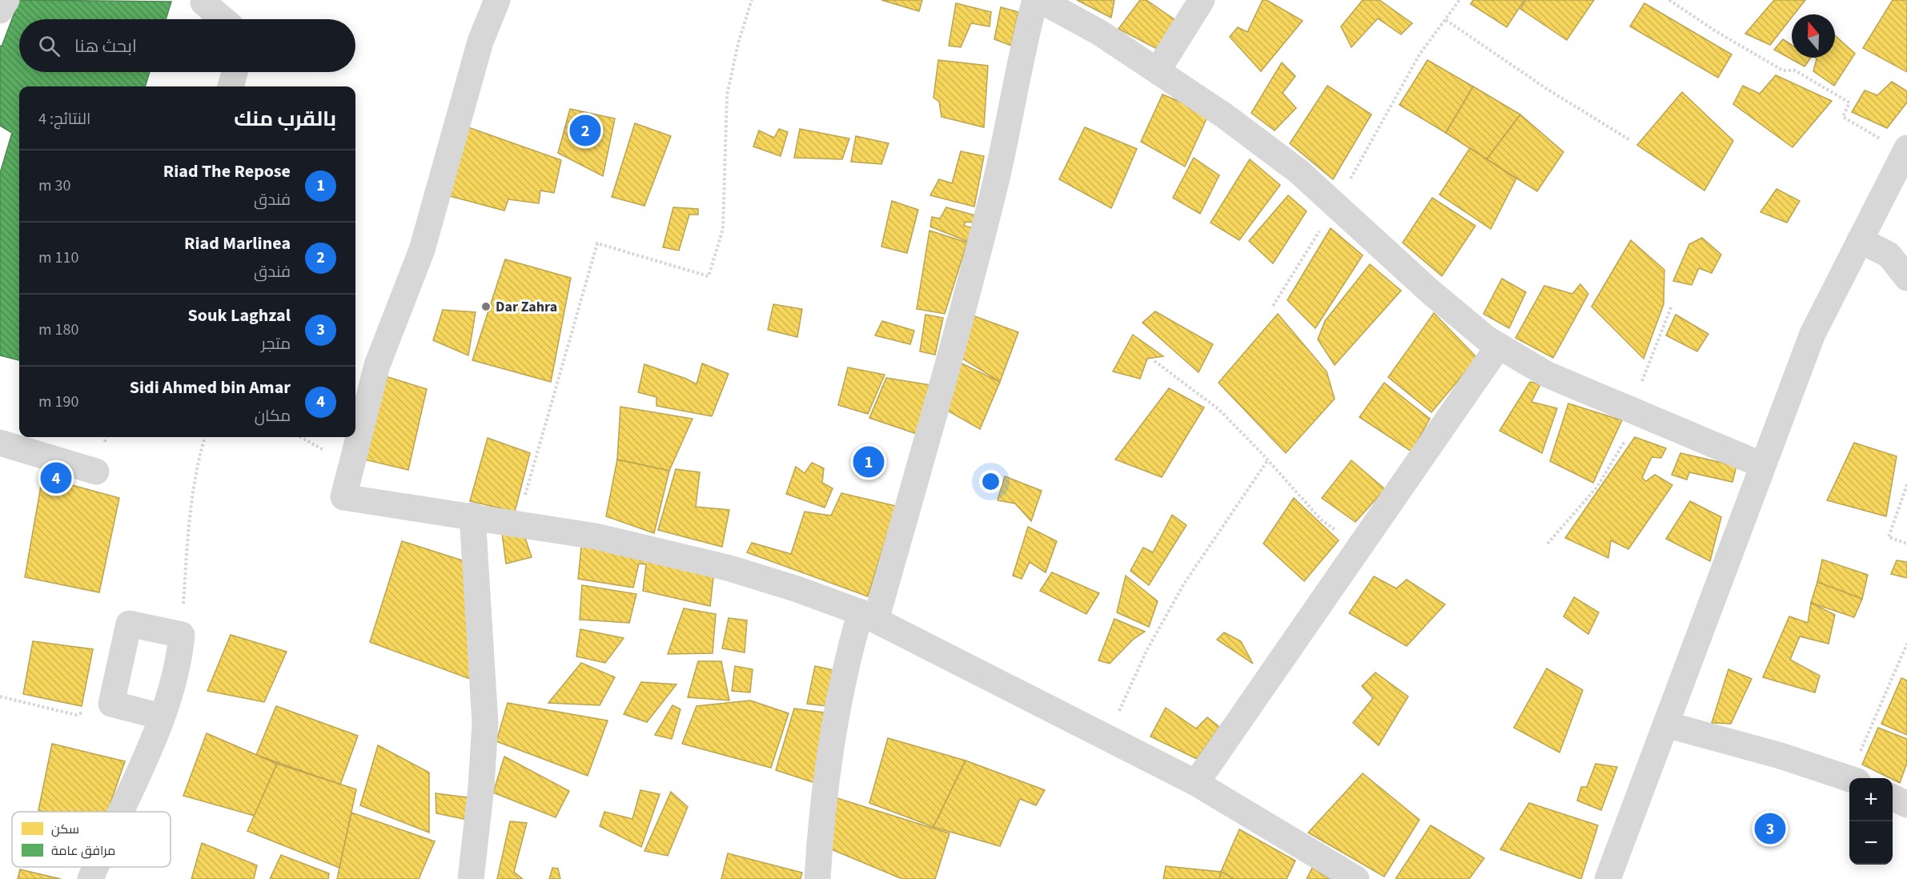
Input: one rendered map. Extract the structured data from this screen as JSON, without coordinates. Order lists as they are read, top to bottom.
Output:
{
  "places": ["Dar Zahra"],
  "legend": ["سكن", "مرافق عامة"],
  "north": "top",
  "page": {
    "search": "ابحث هنا",
    "heading": ["بالقرب منك", "النتائج: 4"],
    "pins": [
      "2",
      "1",
      "4",
      "3"
    ],
    "list": [
      {
        "mark": "1",
        "name": "Riad The Repose",
        "note": "فندق",
        "value": "30 m"
      },
      {
        "mark": "2",
        "name": "Riad Marlinea",
        "note": "فندق",
        "value": "110 m"
      },
      {
        "mark": "3",
        "name": "Souk Laghzal",
        "note": "متجر",
        "value": "180 m"
      },
      {
        "mark": "4",
        "name": "Sidi Ahmed bin Amar",
        "note": "مكان",
        "value": "190 m"
      }
    ],
    "map_buttons": ["+", "−"]
  }
}
